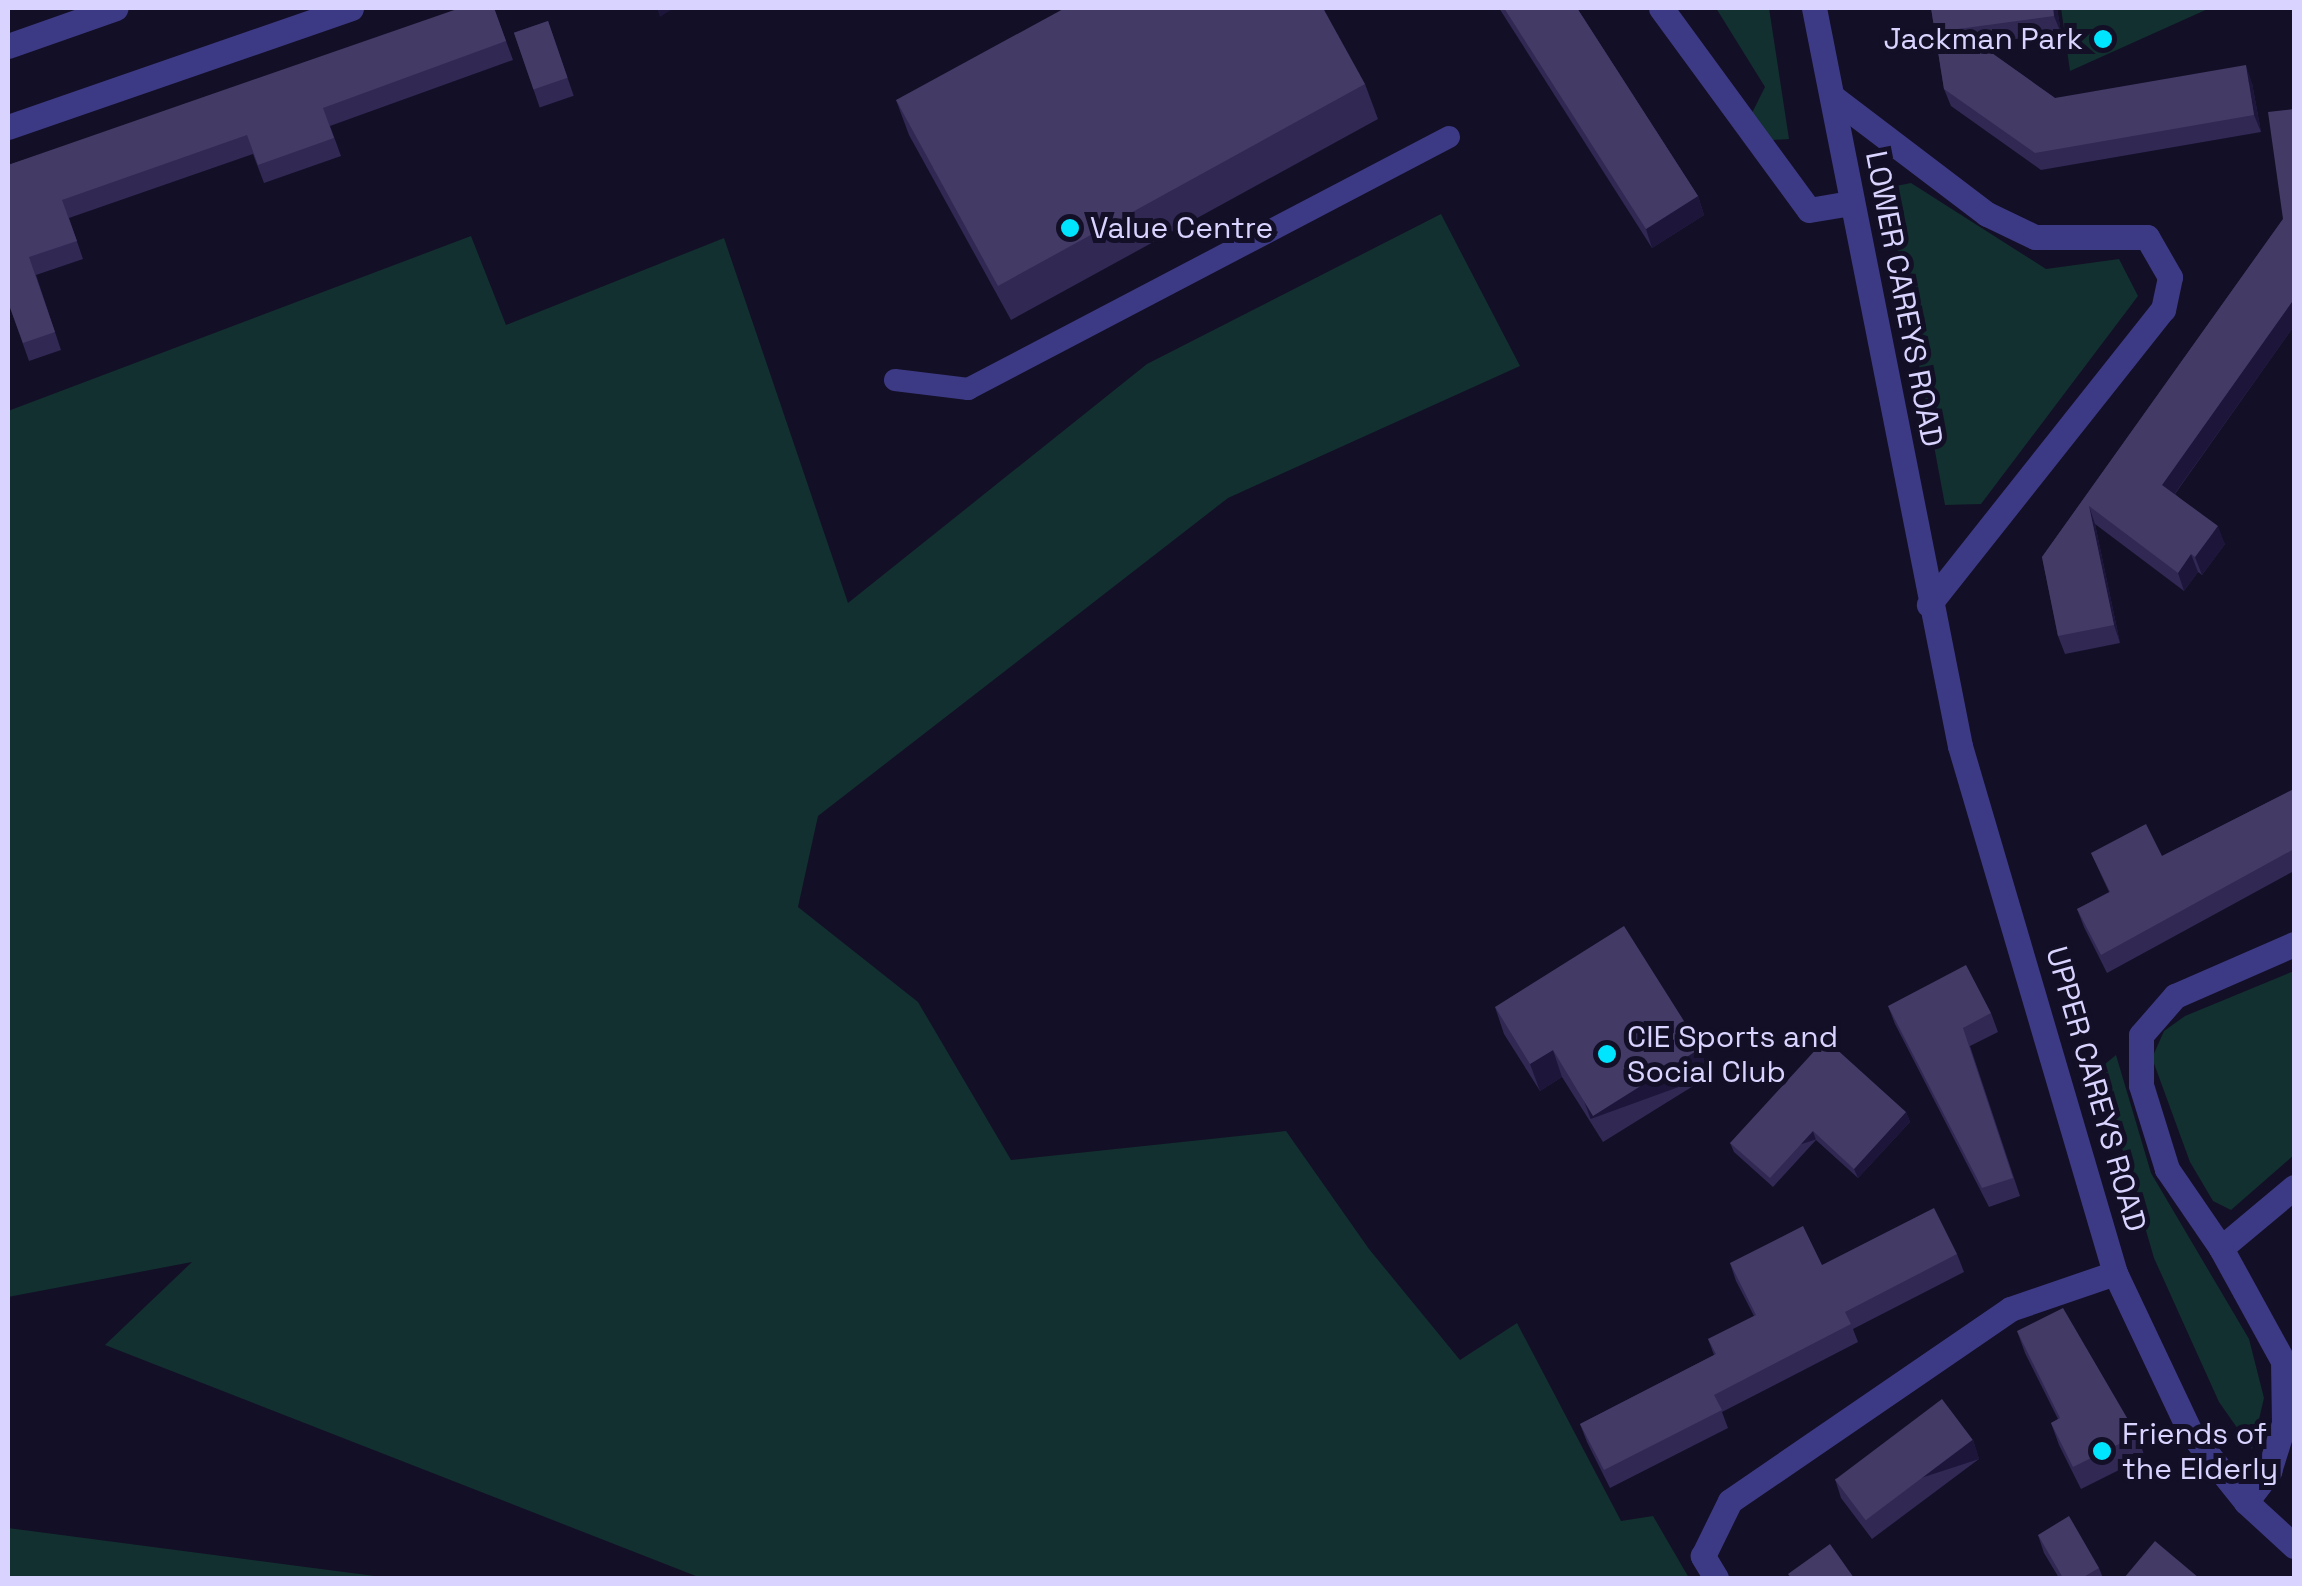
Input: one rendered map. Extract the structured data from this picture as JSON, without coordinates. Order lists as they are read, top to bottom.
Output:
{
  "streets": {
    "street": ["LOWER CAREYS ROAD", "UPPER CAREYS ROAD"]
  },
  "crossings": [
    ["LOWER CAREYS ROAD", "UPPER CAREYS ROAD"]
  ],
  "places": [
    "Jackman Park",
    "Value Centre",
    "CIE Sports and Social Club",
    "Friends of the Elderly"
  ]
}
